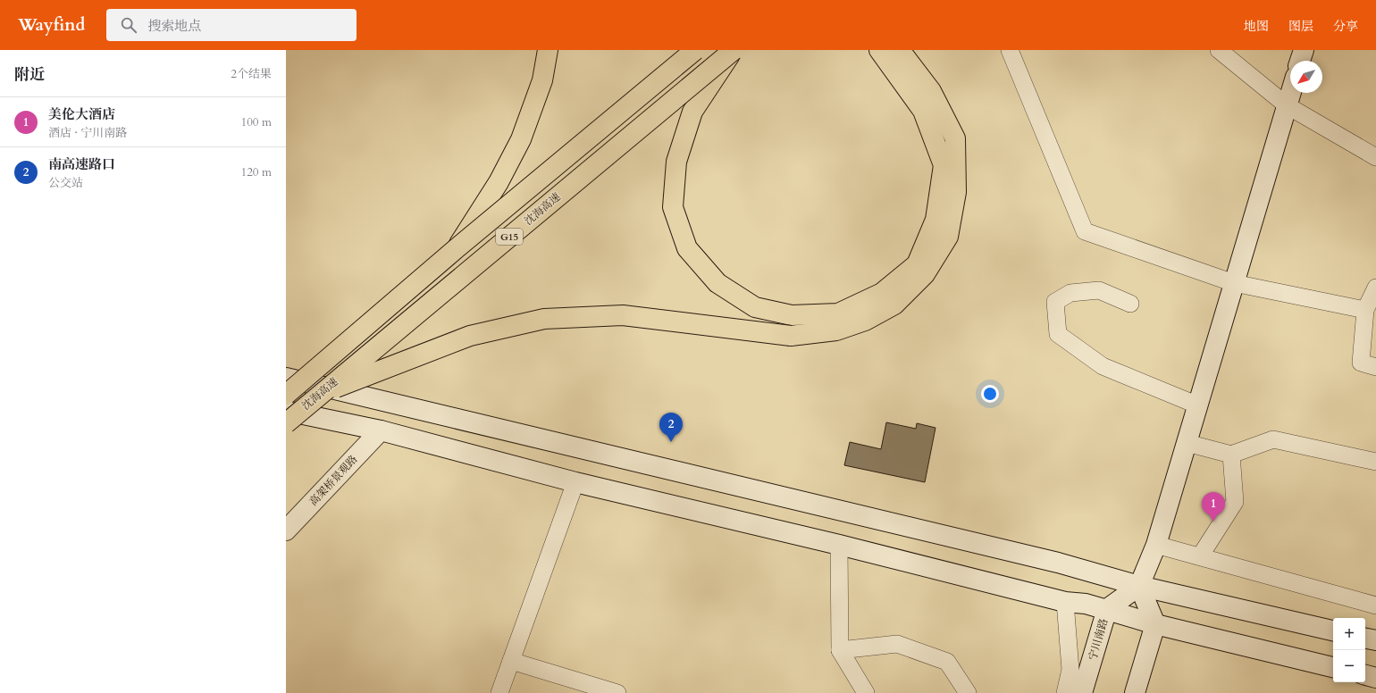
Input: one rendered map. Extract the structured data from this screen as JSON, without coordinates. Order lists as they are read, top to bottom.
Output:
{
  "streets": {
    "highway": ["沈海高速", "G15"],
    "main road": ["高架桥景观路", "宁川南路"]
  },
  "north": "bottom left",
  "page": {
    "header": "Wayfind",
    "search": "搜索地点",
    "nav": ["地图", "图层", "分享"],
    "heading": ["附近", "2个结果"],
    "list": [
      {
        "mark": "1",
        "name": "美伦大酒店",
        "note": "酒店 · 宁川南路",
        "value": "100 m"
      },
      {
        "mark": "2",
        "name": "南高速路口",
        "note": "公交站",
        "value": "120 m"
      }
    ],
    "pins": ["2", "1"],
    "map_buttons": ["+", "−"]
  }
}
